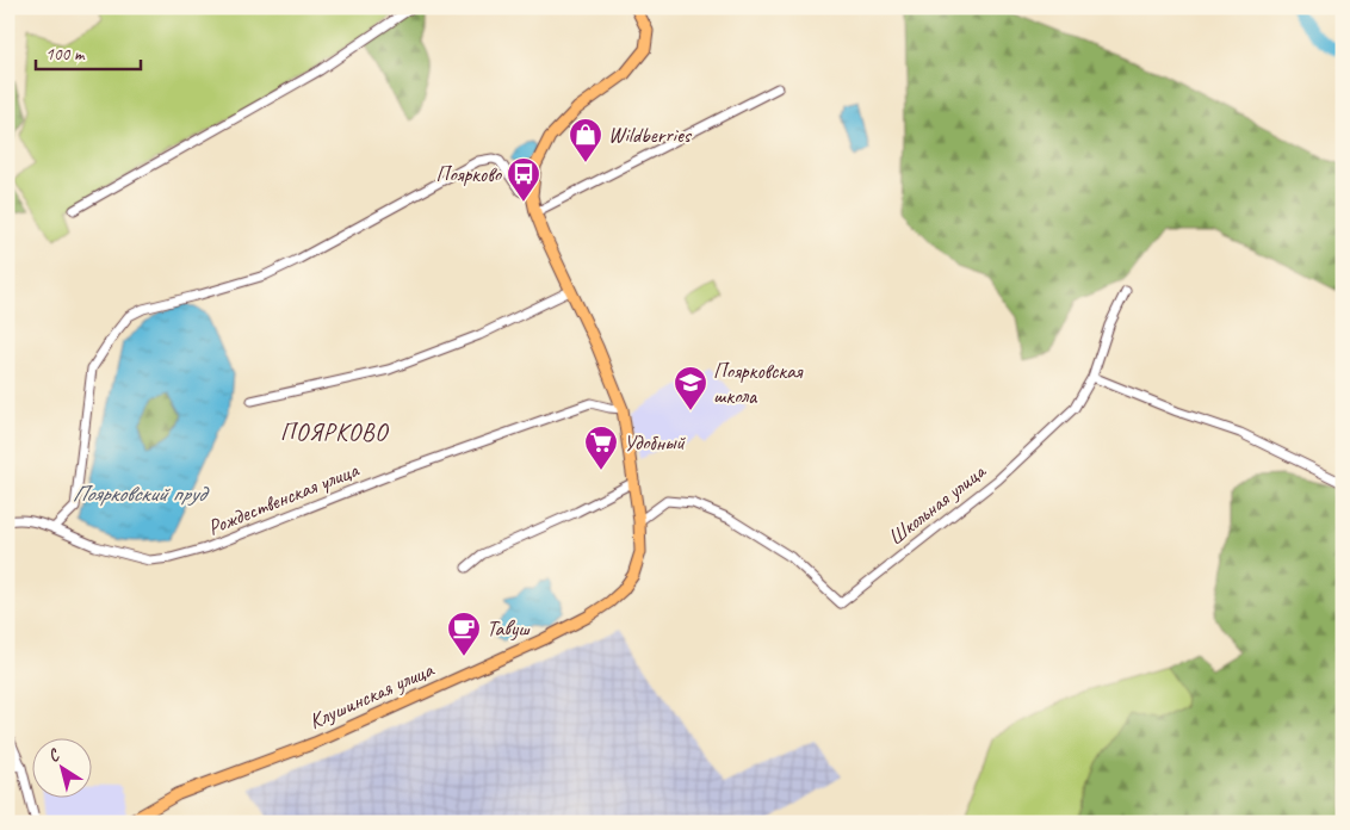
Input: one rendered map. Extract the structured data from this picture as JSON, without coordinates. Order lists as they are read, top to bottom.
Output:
{
  "streets": {
    "main road": ["Клушинская улица"],
    "street": ["Рождественская улица", "Школьная улица"]
  },
  "crossings": [
    ["Школьная улица", "Клушинская улица"]
  ],
  "districts": ["ПОЯРКОВО"],
  "water": ["Поярковский пруд"],
  "places": {
    "shop": ["Wildberries"],
    "bus stop": ["Поярково"],
    "school or university": ["Поярковская школа"],
    "supermarket": ["Удобный"],
    "cafe": ["Тавуш"]
  },
  "scale_bar": "100 m",
  "north": "top left"
}
